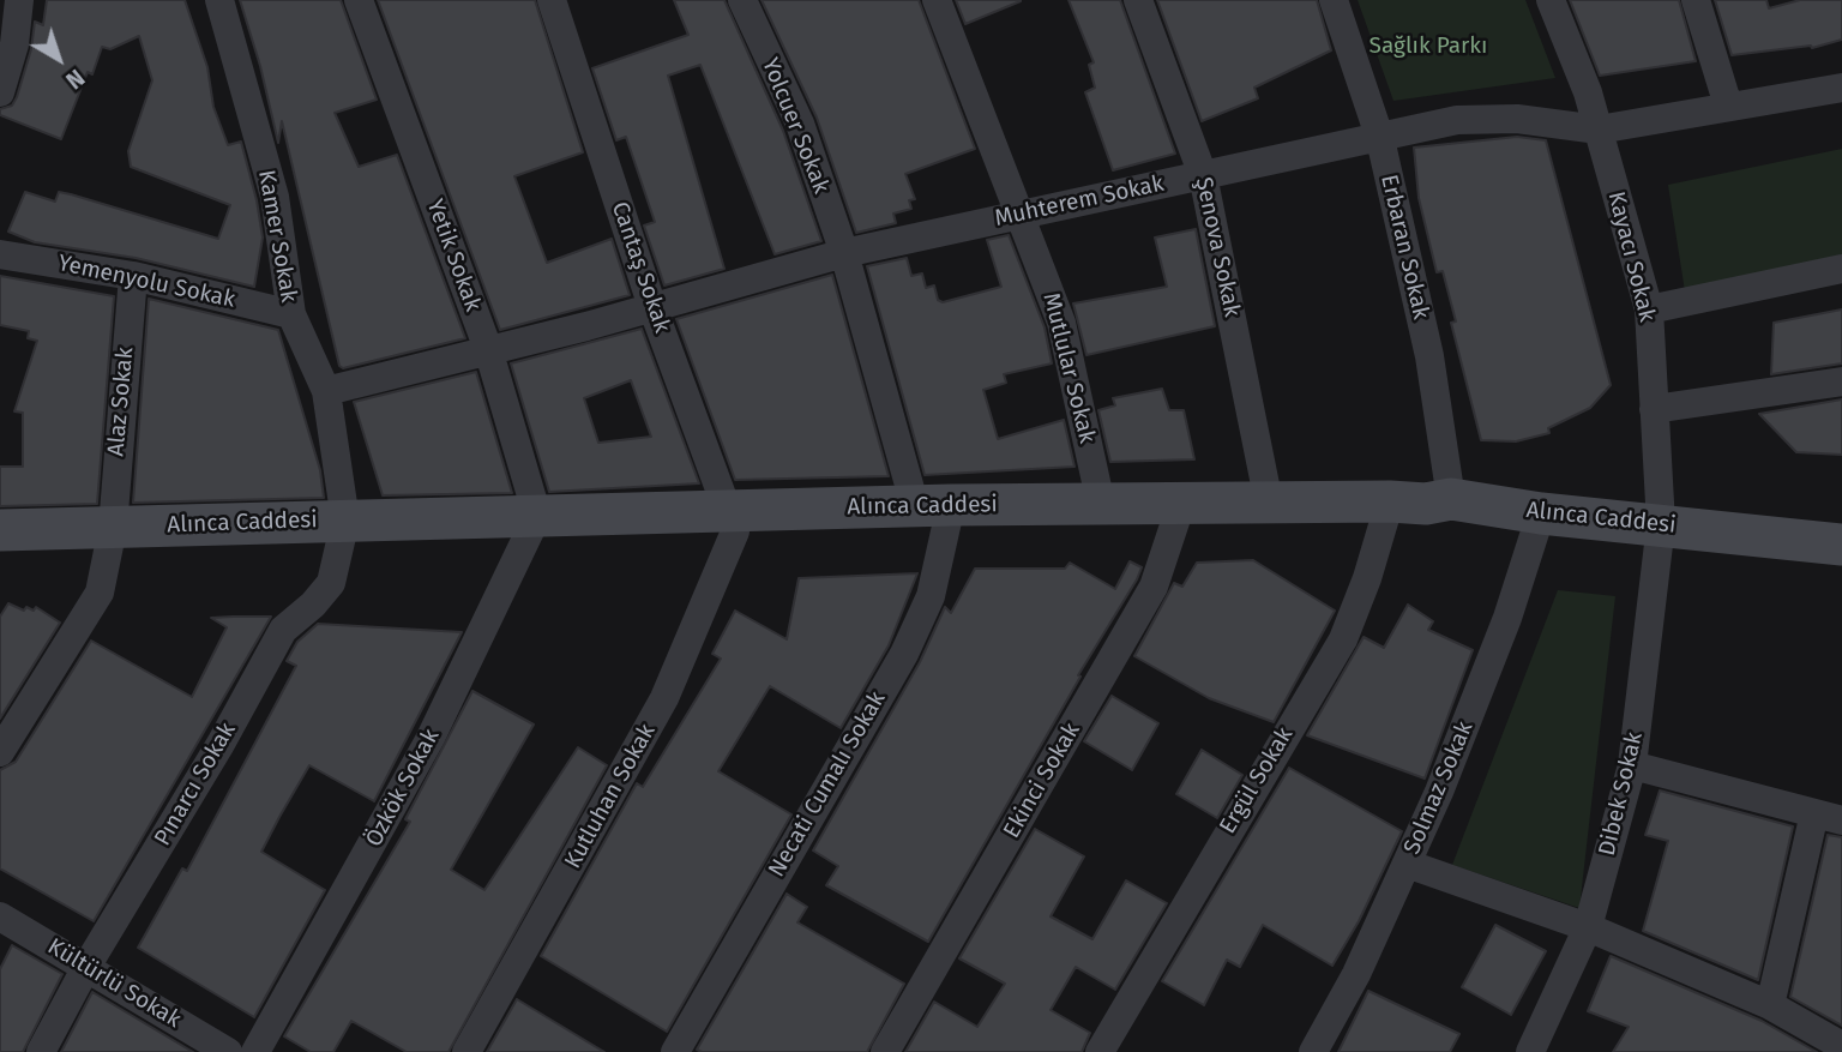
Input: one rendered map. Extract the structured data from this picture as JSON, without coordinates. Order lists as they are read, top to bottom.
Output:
{
  "streets": {
    "main road": ["Alınca Caddesi"],
    "street": [
      "Yolcuer Sokak",
      "Muhterem Sokak",
      "Kamer Sokak",
      "Şenova Sokak",
      "Erbaran Sokak",
      "Yetik Sokak",
      "Kayacı Sokak",
      "Cantaş Sokak",
      "Yemenyolu Sokak",
      "Mutlular Sokak",
      "Alaz Sokak",
      "Ekinci Sokak",
      "Ergül Sokak",
      "Pınarcı Sokak",
      "Necati Cumalı Sokak",
      "Özkök Sokak",
      "Solmaz Sokak",
      "Dibek Sokak",
      "Kutluhan Sokak",
      "Kültürlü Sokak"
    ]
  },
  "crossings": [
    ["Yolcuer Sokak", "Muhterem Sokak"],
    ["Yolcuer Sokak", "Alınca Caddesi"],
    ["Yolcuer Sokak", "Necati Cumalı Sokak"],
    ["Muhterem Sokak", "Kamer Sokak"],
    ["Muhterem Sokak", "Şenova Sokak"],
    ["Muhterem Sokak", "Erbaran Sokak"],
    ["Muhterem Sokak", "Yetik Sokak"],
    ["Muhterem Sokak", "Kayacı Sokak"],
    ["Muhterem Sokak", "Cantaş Sokak"],
    ["Muhterem Sokak", "Mutlular Sokak"],
    ["Kamer Sokak", "Yemenyolu Sokak"],
    ["Kamer Sokak", "Alınca Caddesi"],
    ["Kamer Sokak", "Pınarcı Sokak"],
    ["Şenova Sokak", "Alınca Caddesi"],
    ["Erbaran Sokak", "Alınca Caddesi"],
    ["Yetik Sokak", "Alınca Caddesi"],
    ["Yetik Sokak", "Özkök Sokak"],
    ["Kayacı Sokak", "Alınca Caddesi"],
    ["Kayacı Sokak", "Dibek Sokak"],
    ["Cantaş Sokak", "Alınca Caddesi"],
    ["Cantaş Sokak", "Kutluhan Sokak"],
    ["Yemenyolu Sokak", "Alaz Sokak"],
    ["Mutlular Sokak", "Alınca Caddesi"],
    ["Alaz Sokak", "Alınca Caddesi"],
    ["Alınca Caddesi", "Ekinci Sokak"],
    ["Alınca Caddesi", "Ergül Sokak"],
    ["Alınca Caddesi", "Pınarcı Sokak"],
    ["Alınca Caddesi", "Necati Cumalı Sokak"],
    ["Alınca Caddesi", "Özkök Sokak"],
    ["Alınca Caddesi", "Solmaz Sokak"],
    ["Alınca Caddesi", "Dibek Sokak"],
    ["Alınca Caddesi", "Kutluhan Sokak"],
    ["Pınarcı Sokak", "Kültürlü Sokak"]
  ],
  "parks": ["Sağlık Parkı"],
  "north": "bottom right"
}
